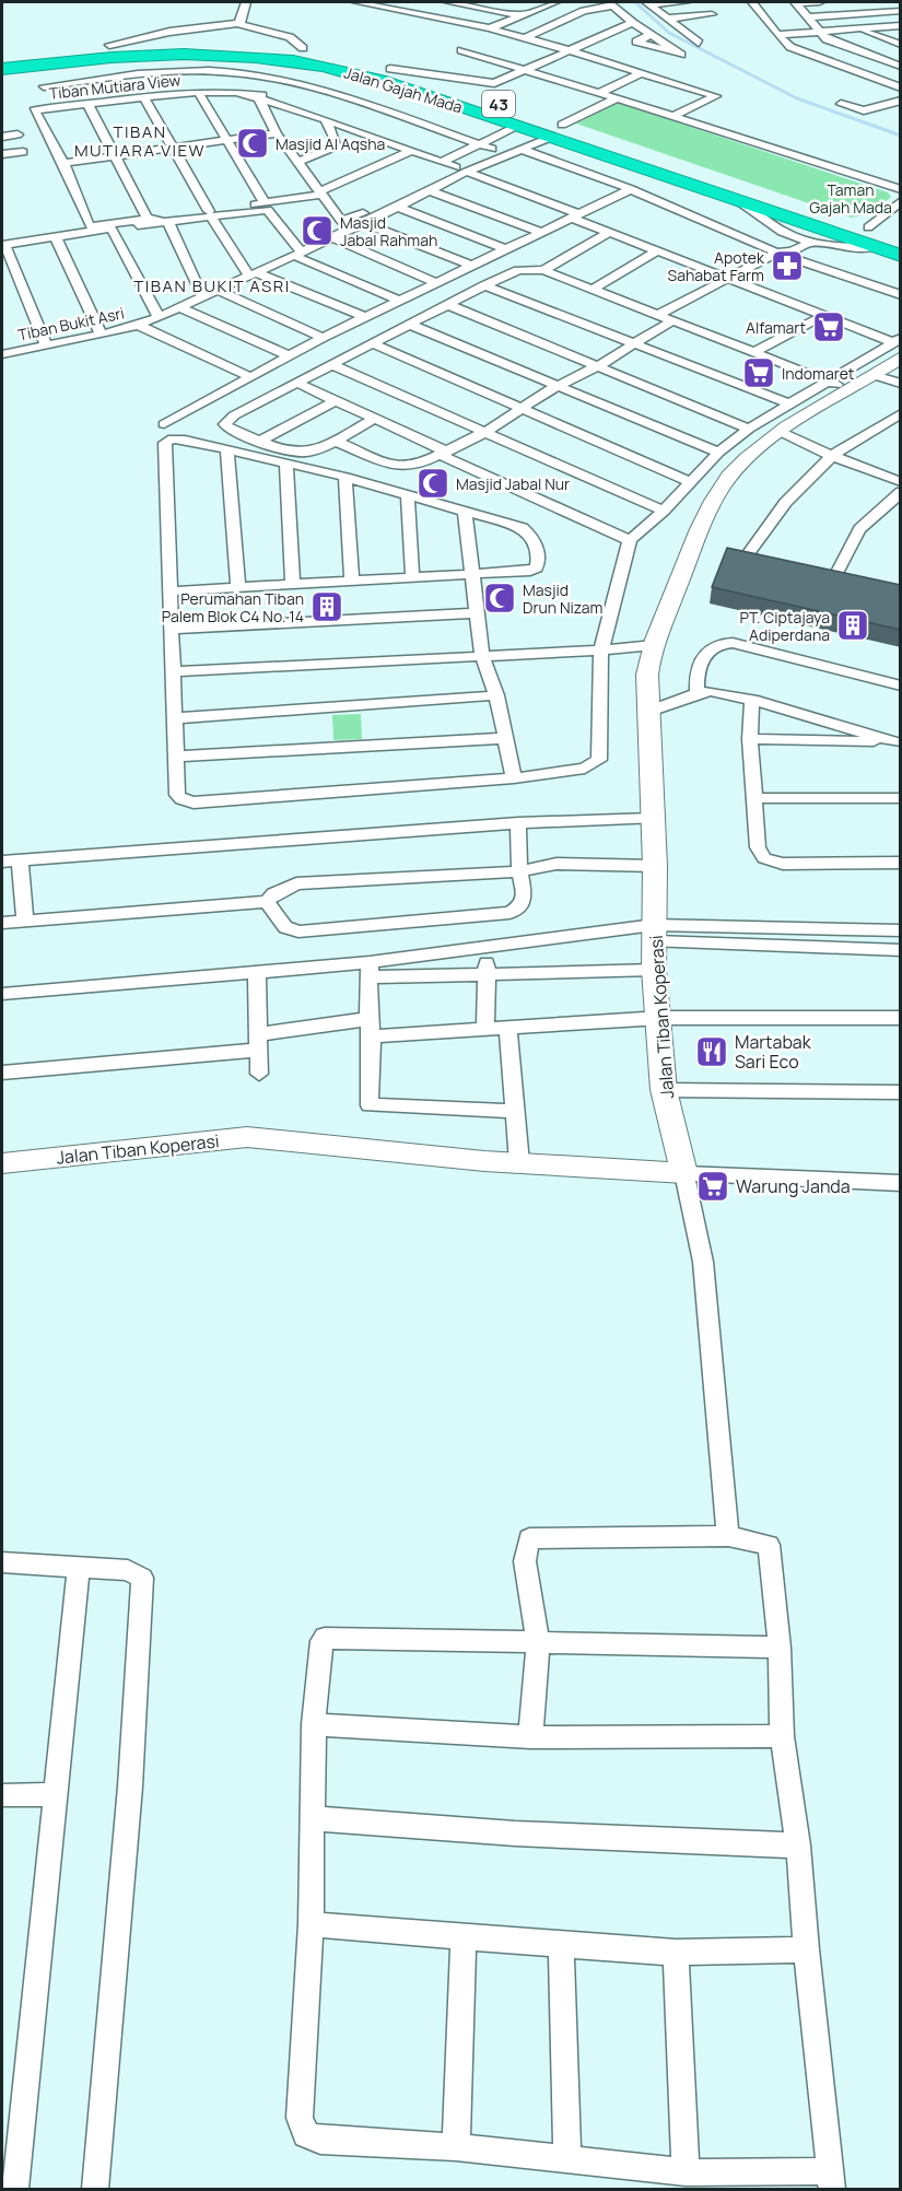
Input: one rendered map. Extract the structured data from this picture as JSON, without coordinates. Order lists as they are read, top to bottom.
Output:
{
  "streets": {
    "highway": ["Jalan Gajah Mada", "43"],
    "street": ["Tiban Mutiara View", "Tiban Bukit Asri", "Jalan Tiban Koperasi"]
  },
  "crossings": [
    ["Jalan Gajah Mada", "Tiban Bukit Asri"]
  ],
  "districts": ["TIBAN MUTIARA VIEW", "TIBAN BUKIT ASRI"],
  "parks": ["Taman Gajah Mada"],
  "places": {
    "mosque": [
      "Masjid Al Aqsha",
      "Masjid Jabal Rahmah",
      "Masjid Jabal Nur",
      "Masjid Drun Nizam"
    ],
    "pharmacy": ["Apotek Sahabat Farm"],
    "supermarket": ["Alfamart", "Indomaret", "Warung Janda"],
    "building": ["Perumahan Tiban Palem Blok C4 No. 14", "PT. Ciptajaya Adiperdana"],
    "restaurant": ["Martabak Sari Eco"]
  }
}
